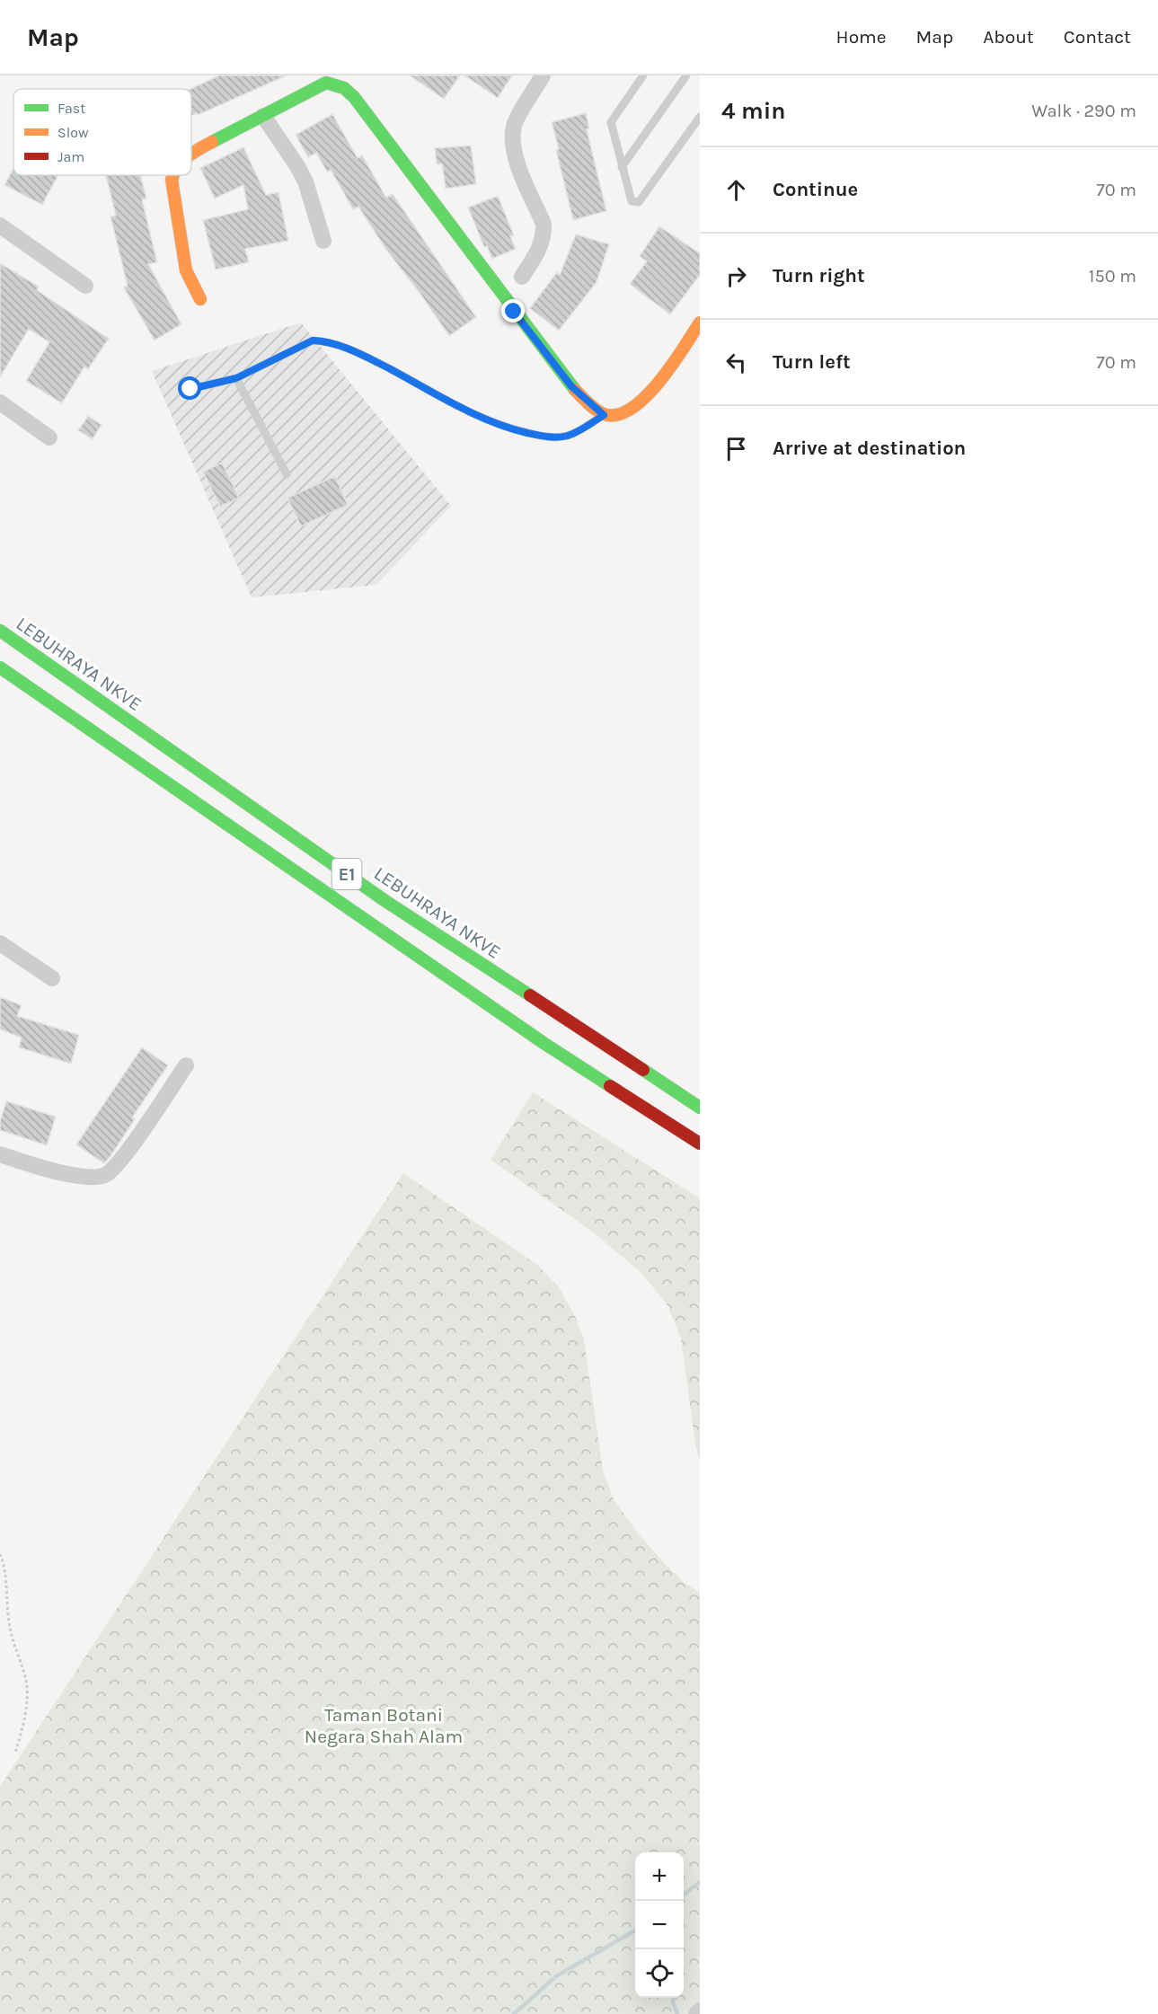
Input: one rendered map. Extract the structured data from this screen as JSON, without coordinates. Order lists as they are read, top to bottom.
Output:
{
  "streets": {
    "main road": ["LEBUHRAYA NKVE", "E1"]
  },
  "parks": ["Taman Botani Negara Shah Alam"],
  "legend": ["Fast", "Slow", "Jam"],
  "page": {
    "header": "Map",
    "nav": [
      "Home",
      "Map",
      "About",
      "Contact"
    ],
    "heading": ["4 min", "Walk · 290 m"],
    "list": [
      ["Continue", "70 m"],
      ["Turn right", "150 m"],
      ["Turn left", "70 m"],
      "Arrive at destination"
    ],
    "map_buttons": ["+", "−"]
  }
}
